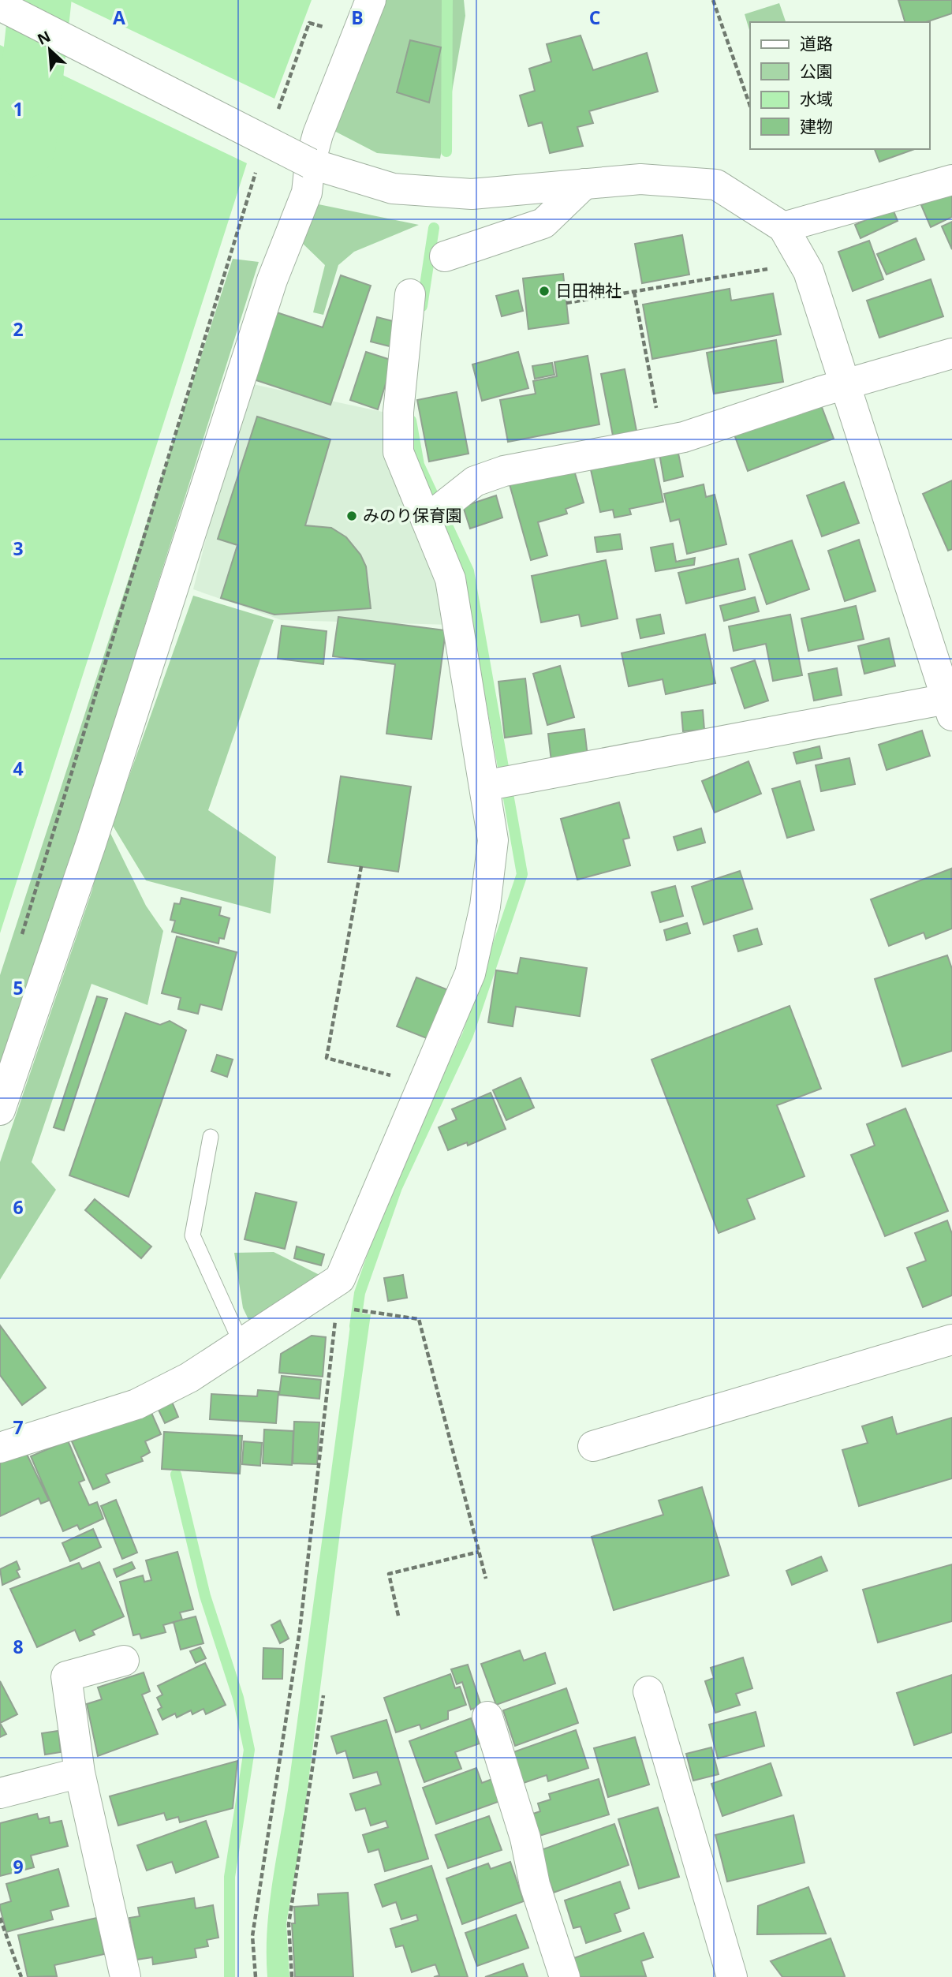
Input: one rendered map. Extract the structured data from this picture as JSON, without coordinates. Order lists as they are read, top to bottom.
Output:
{
  "places": ["日田神社", "みのり保育園"],
  "legend": [
    "道路",
    "公園",
    "水域",
    "建物"
  ],
  "north": "top left",
  "grid": {
    "columns": ["A", "B", "C"],
    "rows": [
      "1",
      "2",
      "3",
      "4",
      "5",
      "6",
      "7",
      "8",
      "9"
    ]
  }
}
